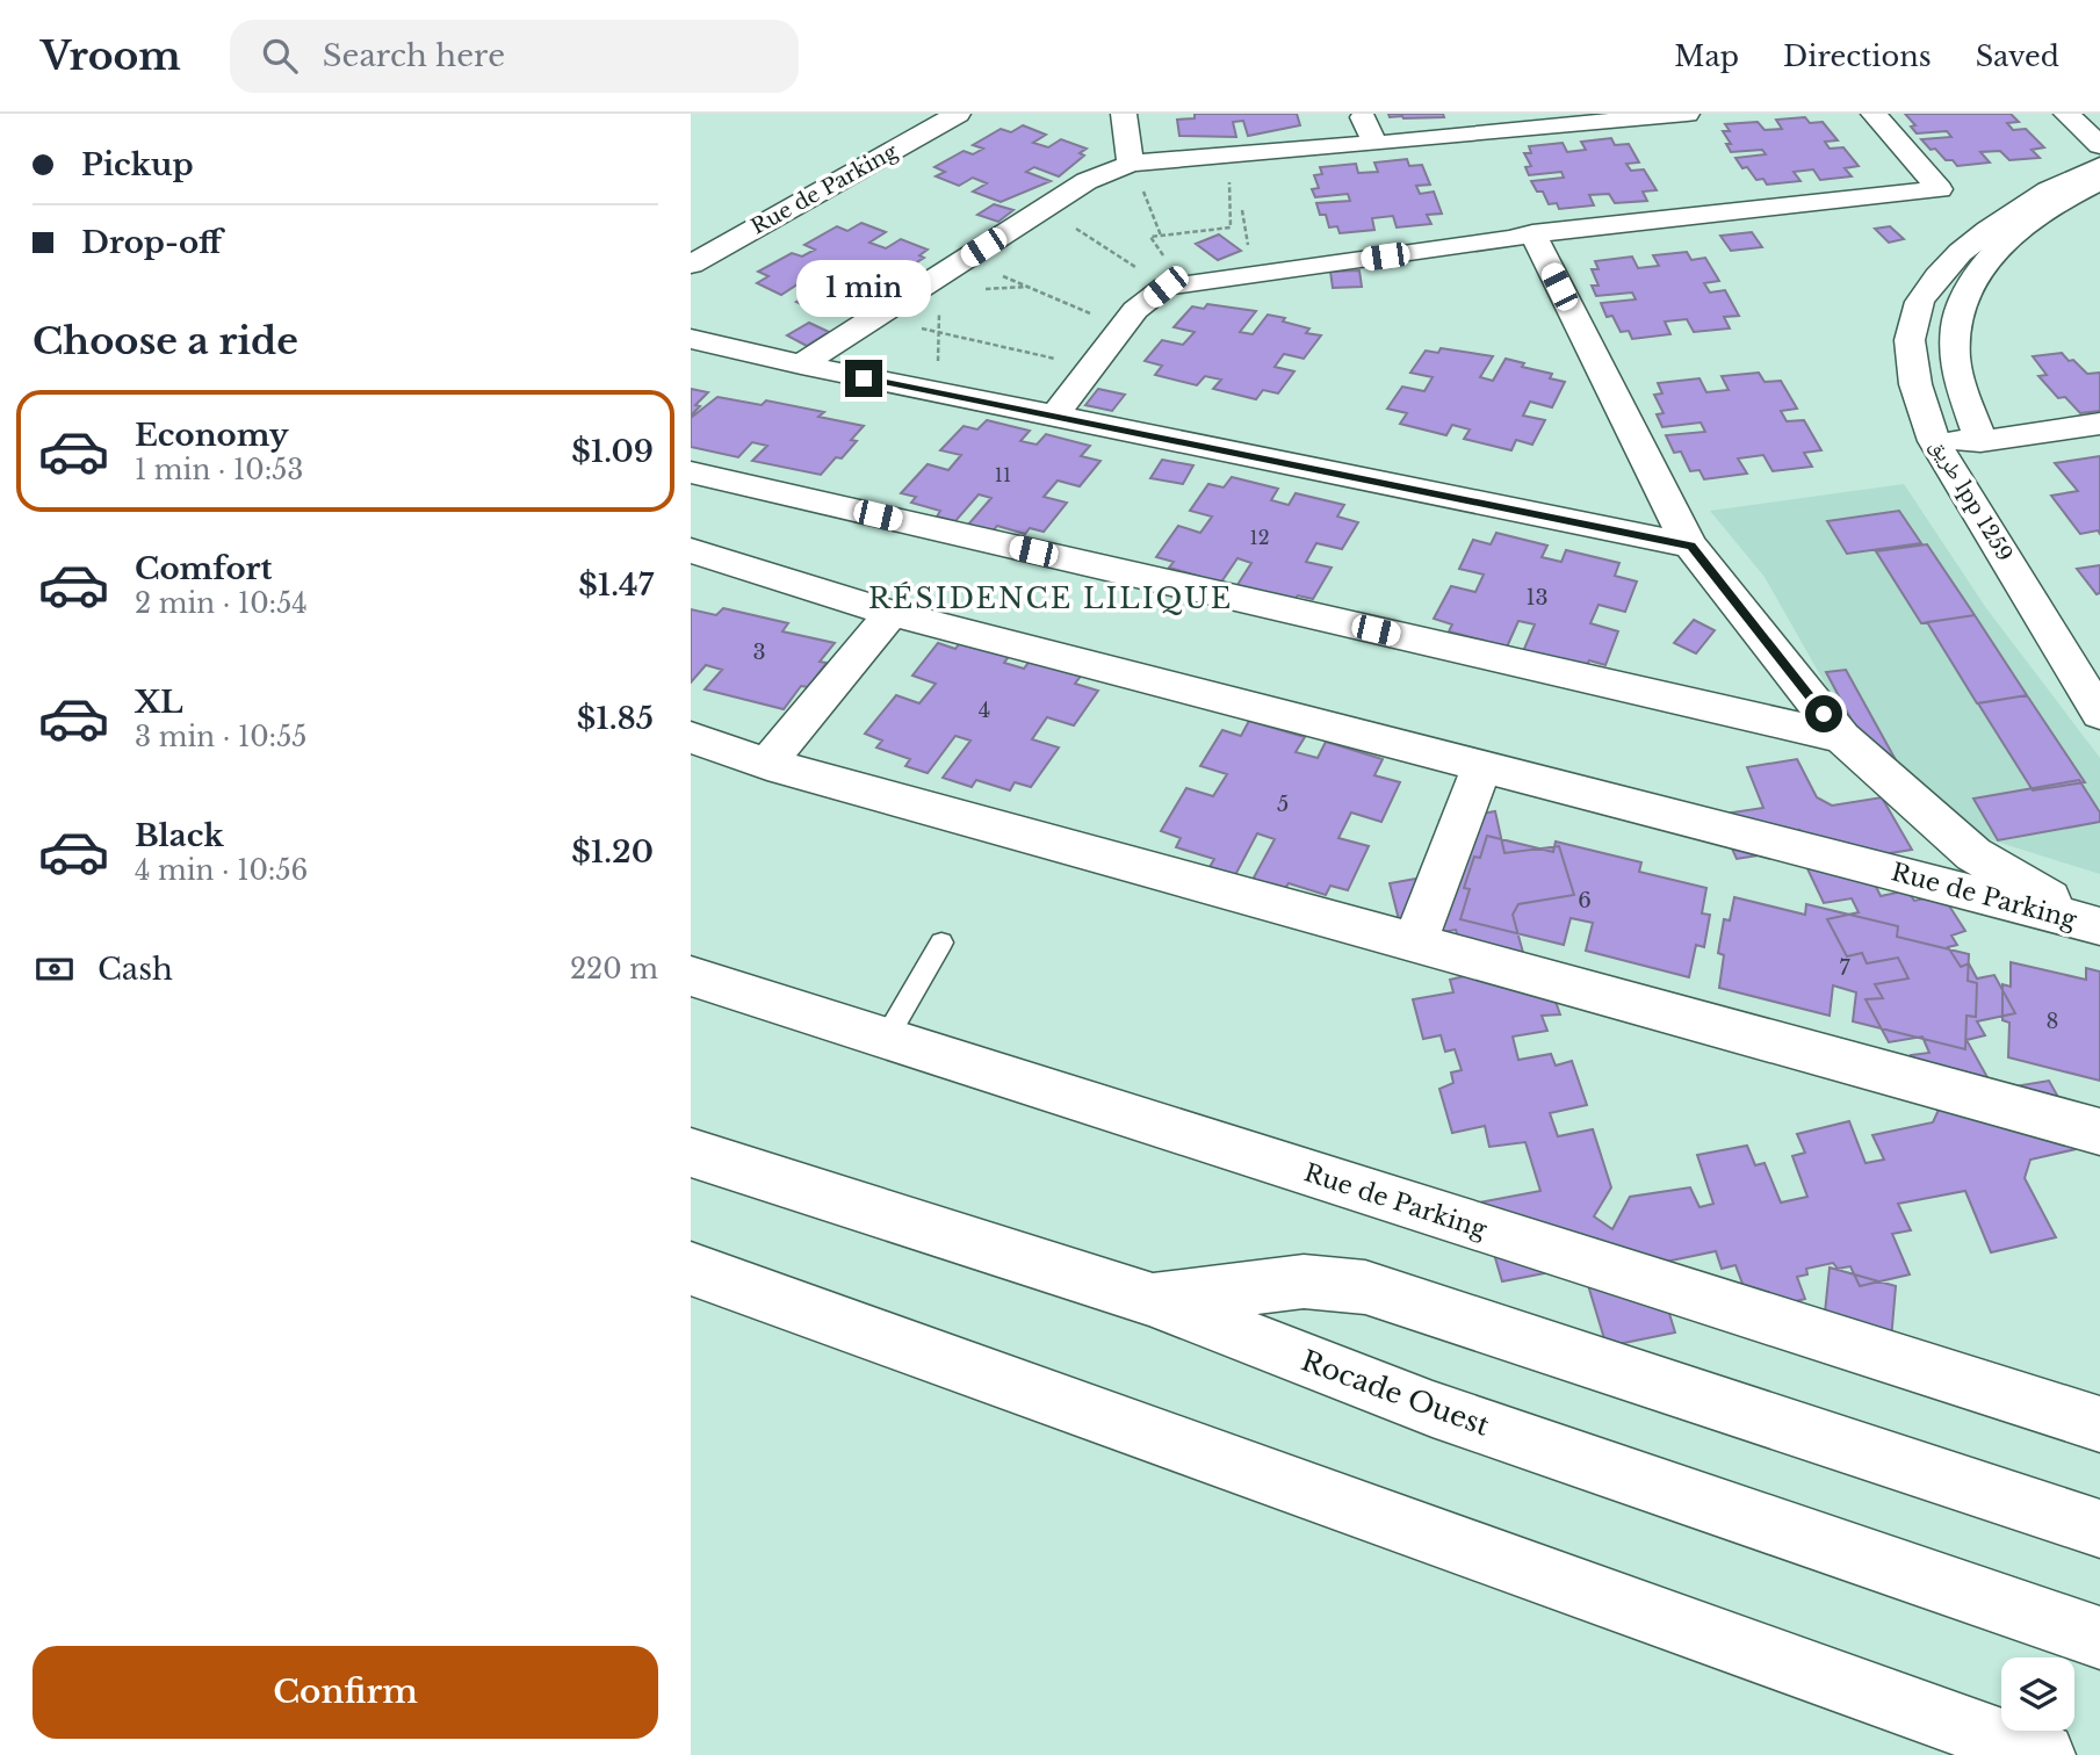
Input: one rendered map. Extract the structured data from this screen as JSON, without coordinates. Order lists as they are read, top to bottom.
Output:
{
  "streets": {
    "main road": ["Rue de Parking", "طريق lpp 1259", "Rocade Ouest"]
  },
  "districts": ["RÉSIDENCE LILIQUE"],
  "house_numbers": [
    "11",
    "12",
    "13",
    "3",
    "4",
    "5",
    "6",
    "7",
    "8"
  ],
  "page": {
    "header": "Vroom",
    "search": "Search here",
    "nav": ["Map", "Directions", "Saved"],
    "banner": ["Pickup", "Drop-off"],
    "bubble": "1 min",
    "heading": "Choose a ride",
    "list": [
      {
        "name": "Economy",
        "note": "1 min · 10:53",
        "value": "$1.09"
      },
      {
        "name": "Comfort",
        "note": "2 min · 10:54",
        "value": "$1.47"
      },
      {
        "name": "XL",
        "note": "3 min · 10:55",
        "value": "$1.85"
      },
      {
        "name": "Black",
        "note": "4 min · 10:56",
        "value": "$1.20"
      }
    ],
    "pay": ["Cash", "220 m"],
    "buttons": "Confirm"
  }
}
